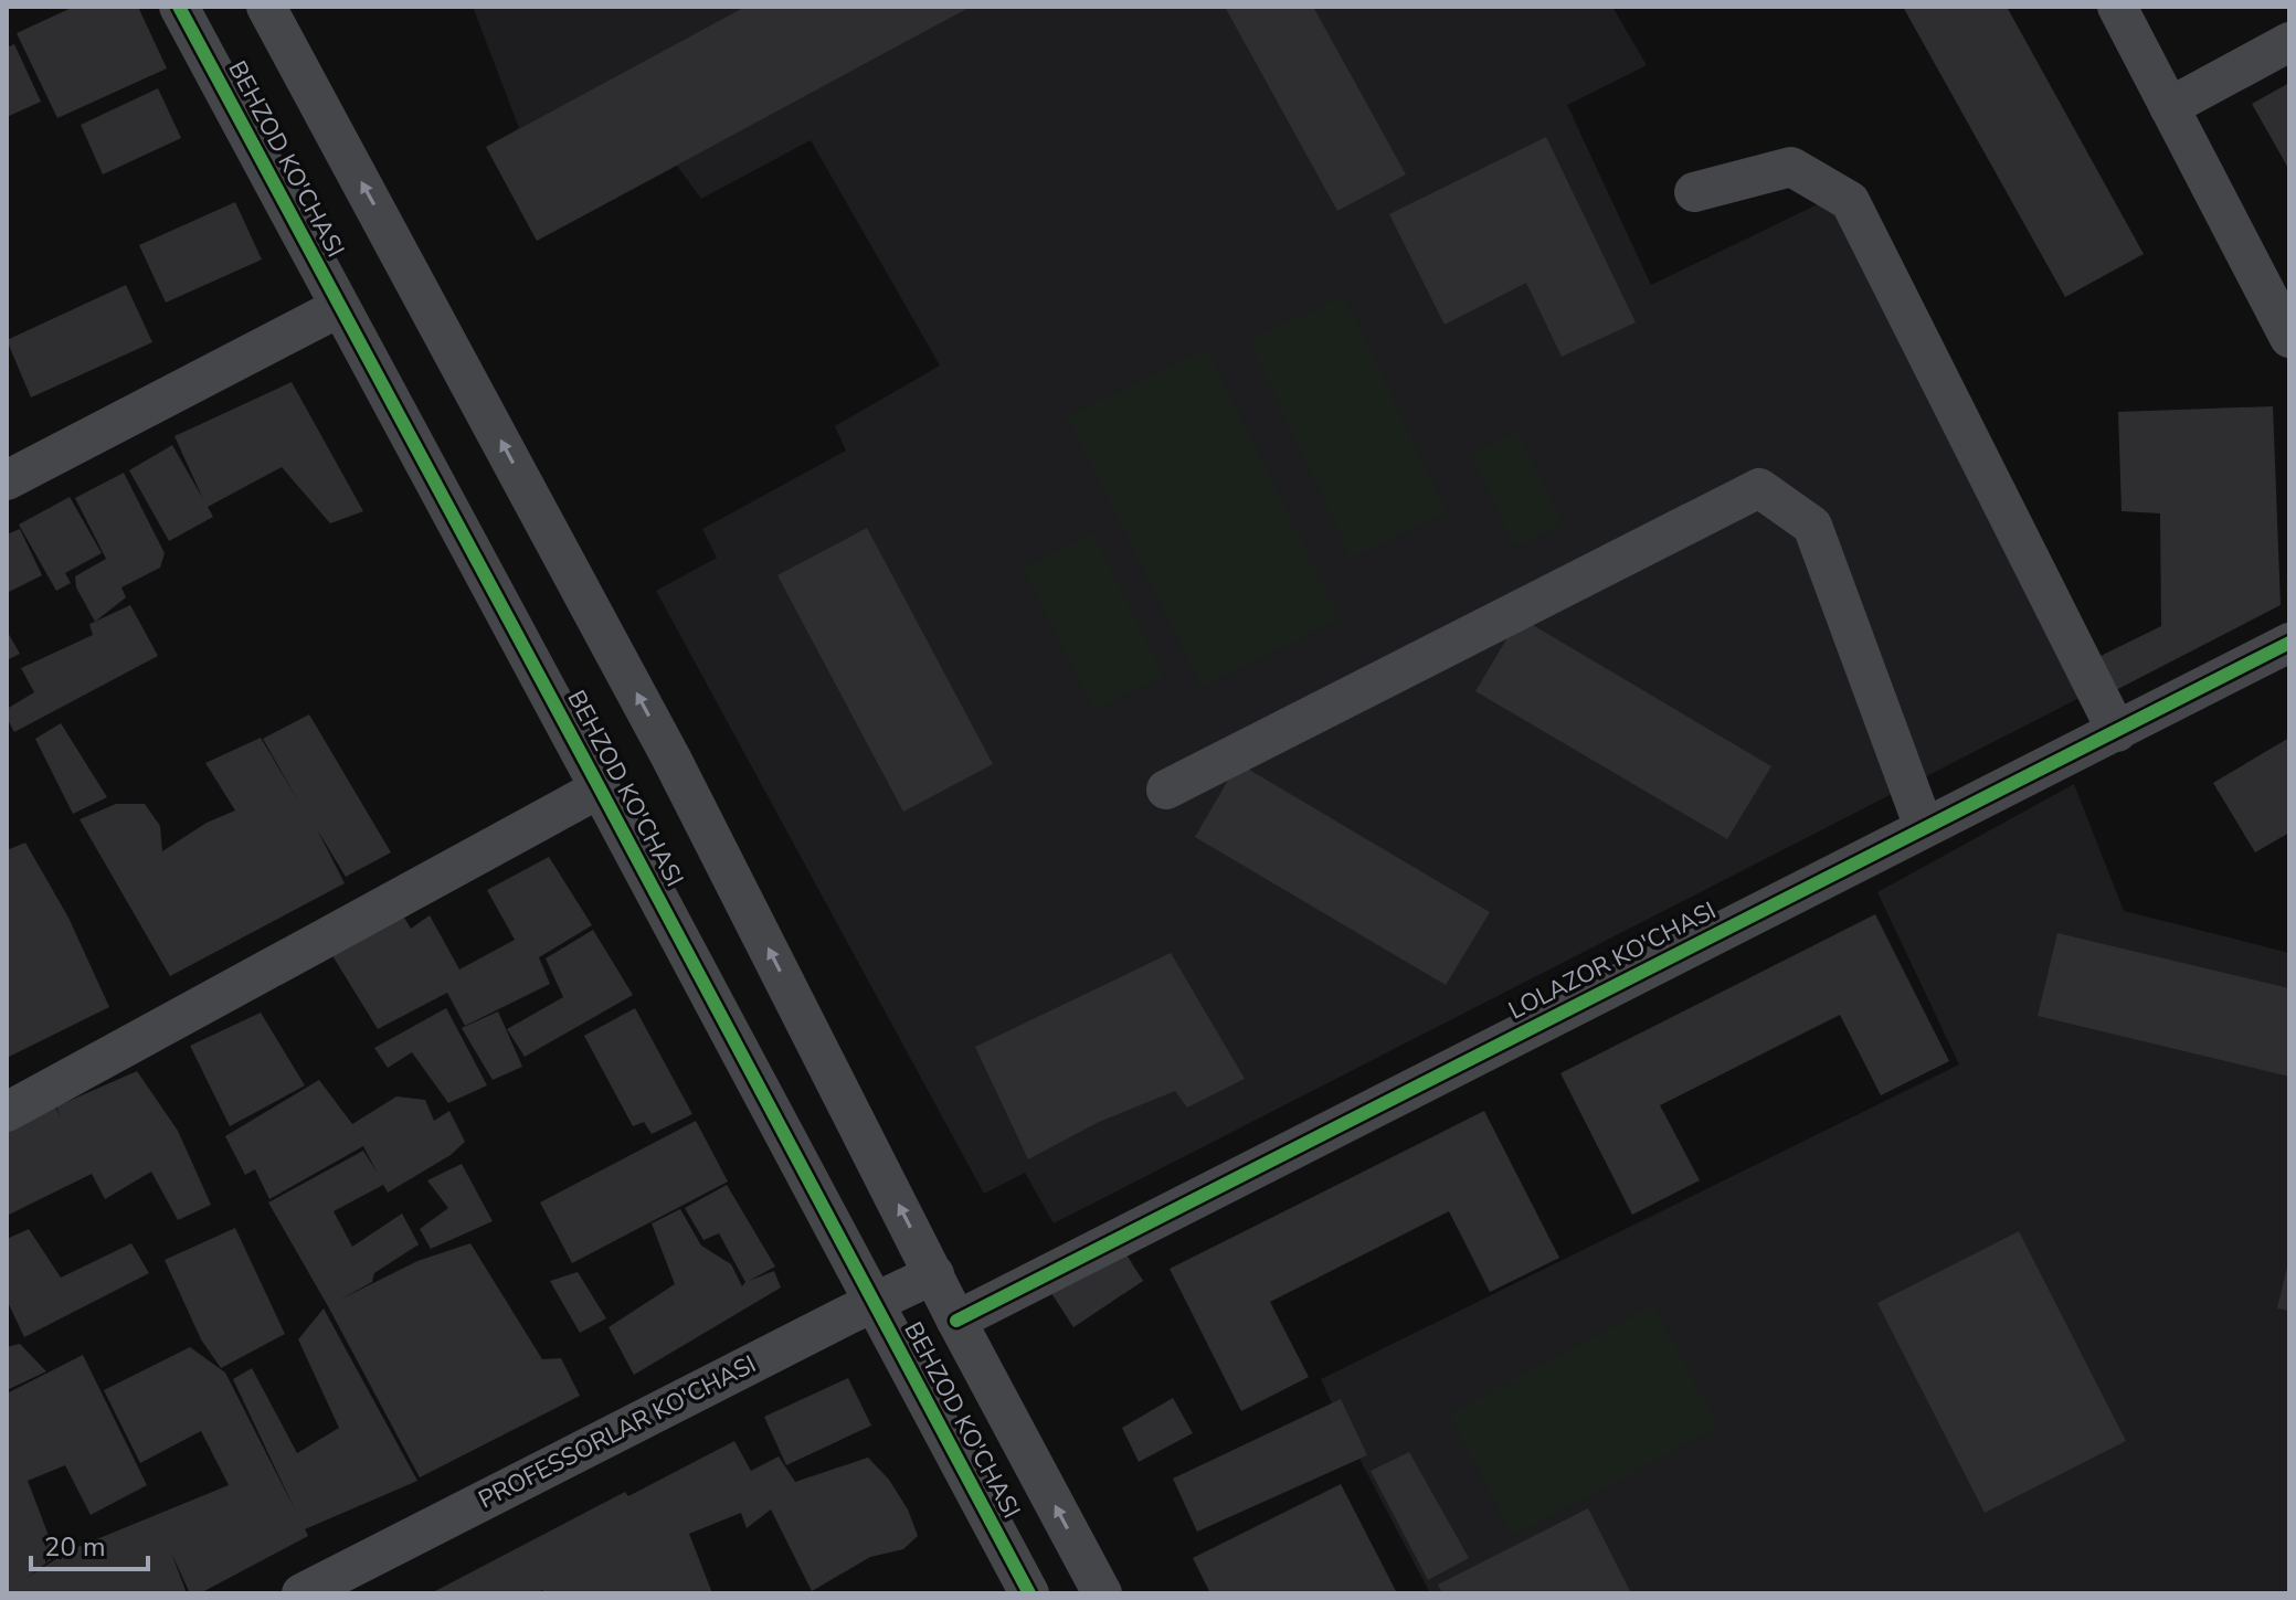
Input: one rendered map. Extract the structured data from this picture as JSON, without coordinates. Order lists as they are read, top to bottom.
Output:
{
  "streets": {
    "street": ["BEHZOD KO'CHASI", "LOLAZOR KO'CHASI", "PROFESSORLAR KO'CHASI"]
  },
  "crossings": [
    ["BEHZOD KO'CHASI", "LOLAZOR KO'CHASI"],
    ["BEHZOD KO'CHASI", "PROFESSORLAR KO'CHASI"]
  ],
  "scale_bar": "20 m"
}
